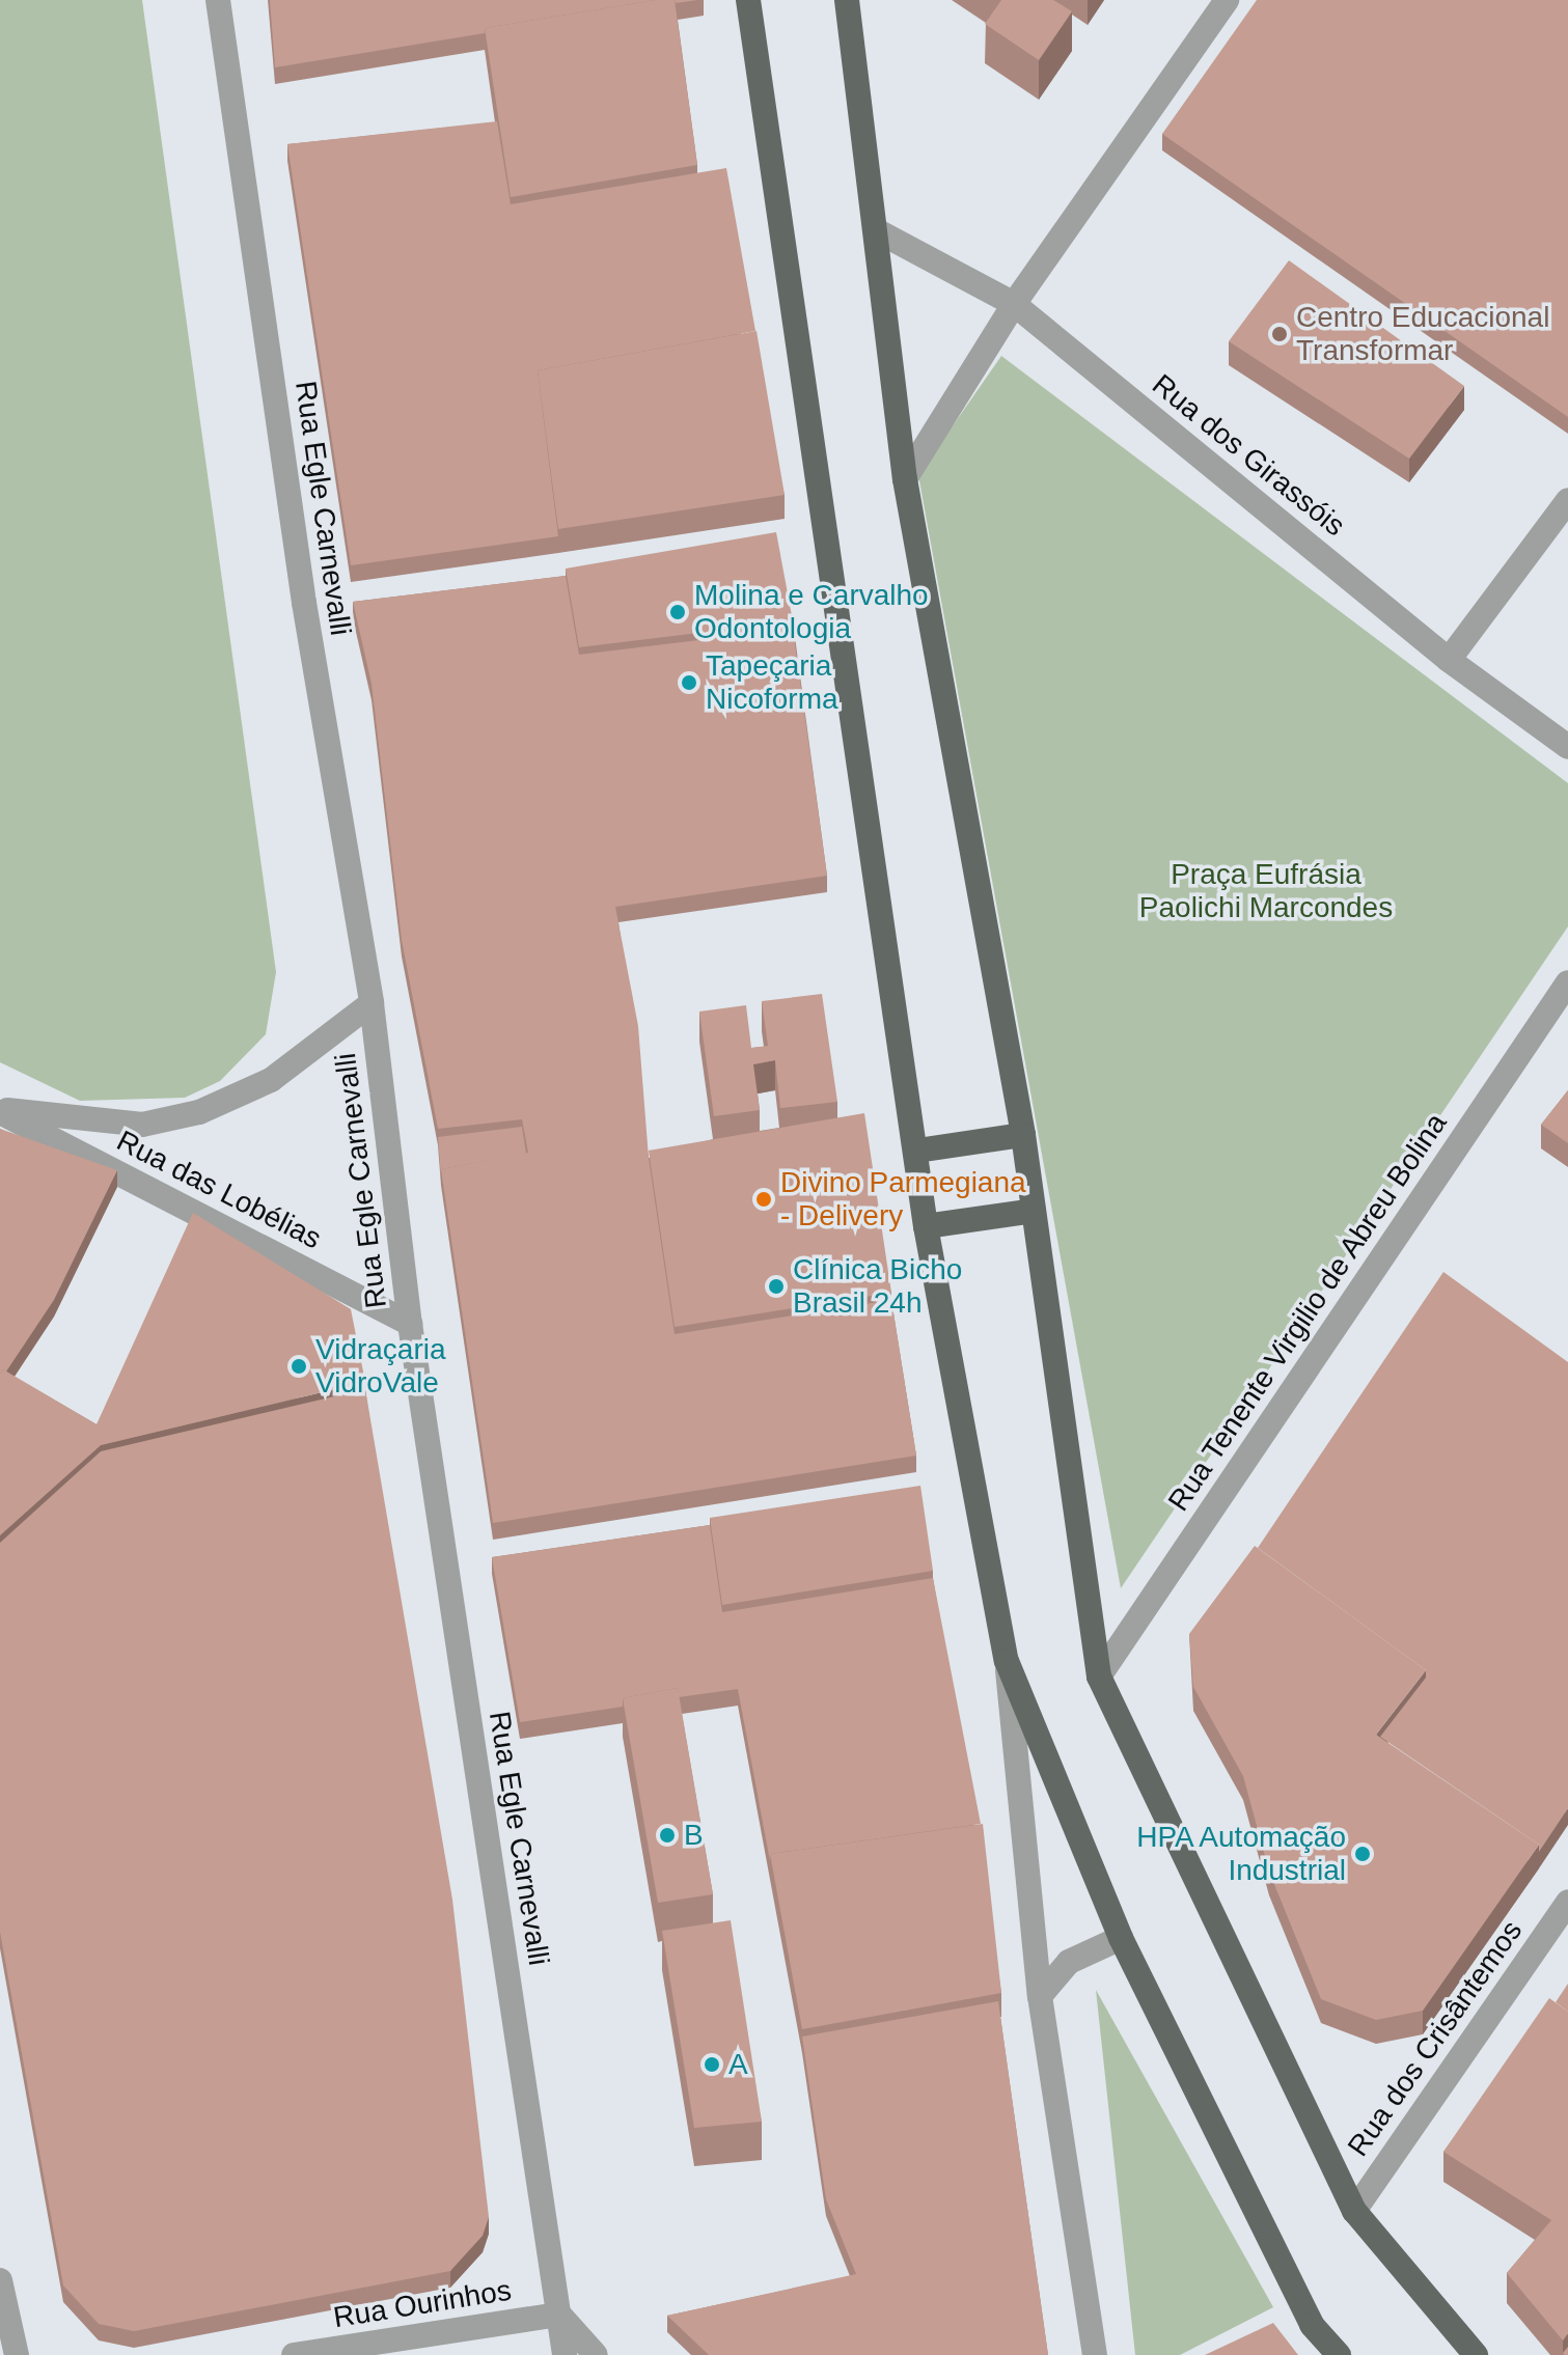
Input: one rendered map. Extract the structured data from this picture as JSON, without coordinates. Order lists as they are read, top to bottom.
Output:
{
  "streets": {
    "street": [
      "Rua dos Girassóis",
      "Rua Egle Carnevalli",
      "Rua das Lobélias",
      "Rua Tenente Virgilio de Abreu Bolina",
      "Rua dos Crisântemos",
      "Rua Ourinhos"
    ]
  },
  "crossings": [
    ["Rua Egle Carnevalli", "Rua das Lobélias"],
    ["Rua Egle Carnevalli", "Rua Ourinhos"]
  ],
  "parks": ["Praça Eufrásia Paolichi Marcondes"],
  "places": [
    "Centro Educacional Transformar",
    "Molina e Carvalho Odontologia",
    "Tapeçaria Nicoforma",
    "Divino Parmegiana - Delivery",
    "Clínica Bicho Brasil 24h",
    "Vidraçaria VidroVale",
    "B",
    "HPA Automação Industrial",
    "A"
  ]
}
